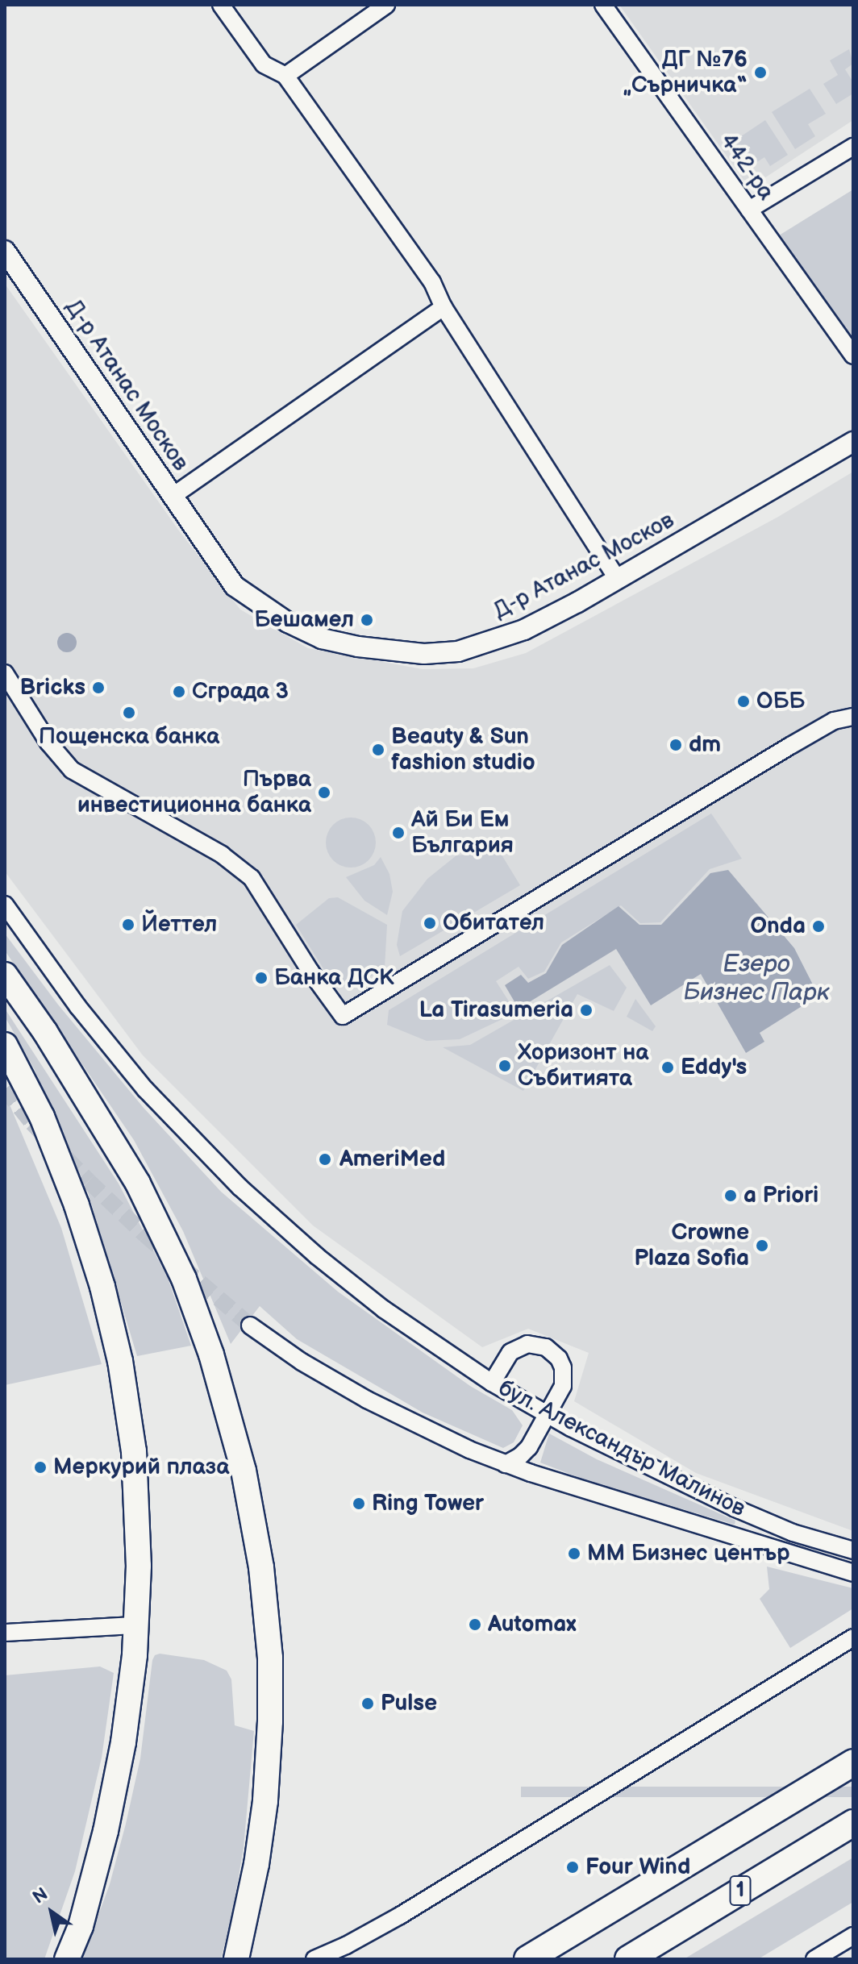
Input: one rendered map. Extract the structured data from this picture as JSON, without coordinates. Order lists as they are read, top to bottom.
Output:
{
  "streets": {
    "highway": ["1"],
    "street": ["442-ра", "Д-р Атанас Москов", "бул. Александър Малинов"]
  },
  "water": ["Езеро Бизнес Парк"],
  "places": [
    "ДГ №76 „Сърничка“",
    "Бешамел",
    "Bricks",
    "Сграда 3",
    "ОББ",
    "Пощенска банка",
    "dm",
    "Beauty & Sun fashion studio",
    "Първа инвестиционна банка",
    "Ай Би Ем България",
    "Обитател",
    "Йеттел",
    "Onda",
    "Банка ДСК",
    "La Tirasumeria",
    "Хоризонт на Събитията",
    "Eddy's",
    "AmeriMed",
    "a Priori",
    "Crowne Plaza Sofia",
    "Меркурий плаза",
    "Ring Tower",
    "ММ Бизнес център",
    "Automax",
    "Pulse",
    "Four Wind"
  ],
  "north": "top left"
}
